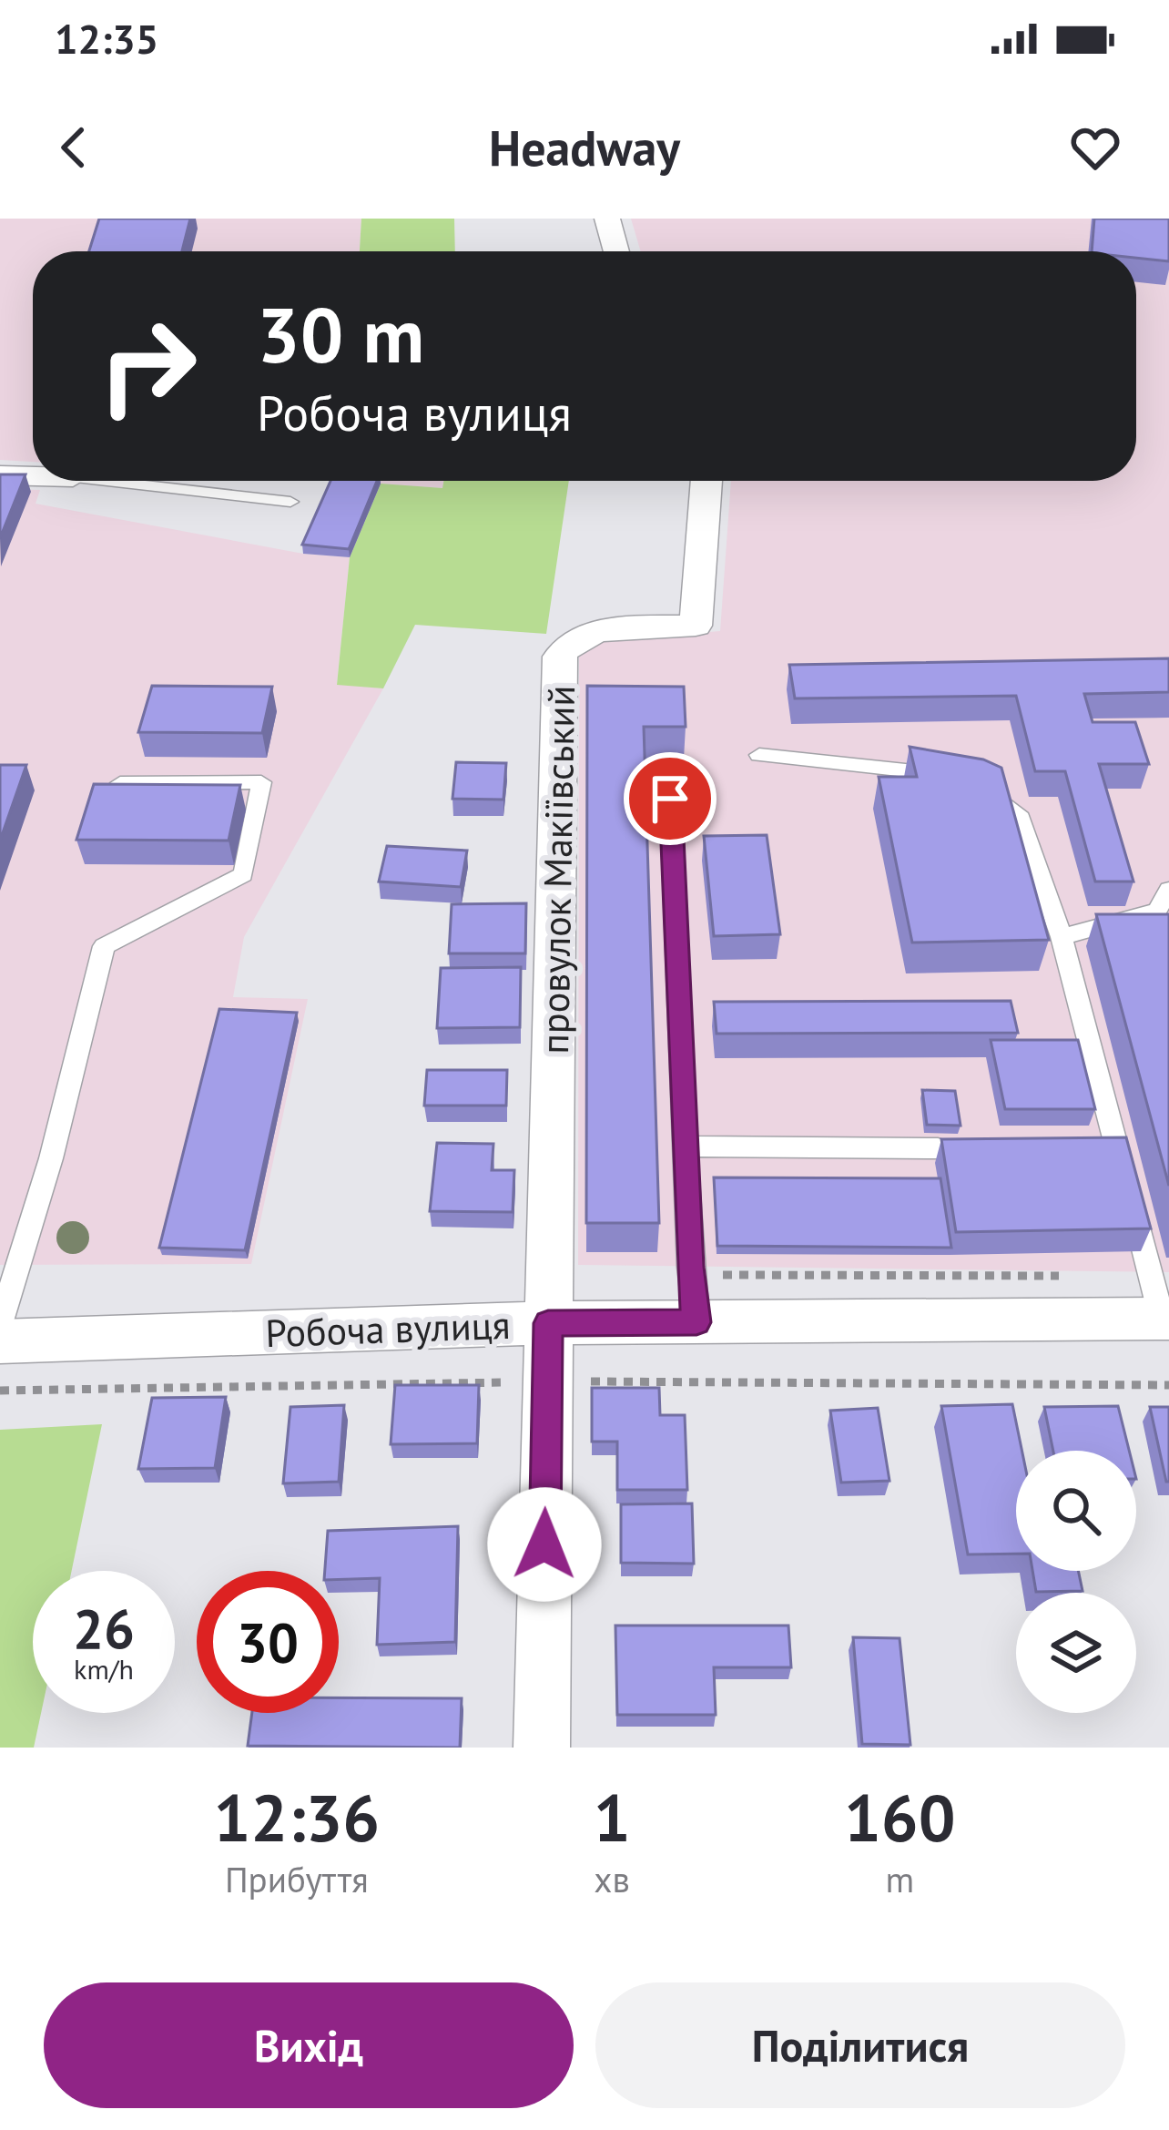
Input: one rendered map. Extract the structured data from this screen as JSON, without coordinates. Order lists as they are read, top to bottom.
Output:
{
  "streets": {
    "street": ["провулок Макіївський", "Робоча вулиця"]
  },
  "crossings": [
    ["провулок Макіївський", "Робоча вулиця"]
  ],
  "page": {
    "status": "12:35",
    "header": "Headway",
    "turn": ["30 m", "Робоча вулиця"],
    "speed": "26 km/h",
    "limit": "30",
    "eta": [
      "12:36",
      "Прибуття",
      "1",
      "хв",
      "160",
      "m"
    ],
    "buttons": ["Вихід", "Поділитися"]
  }
}
